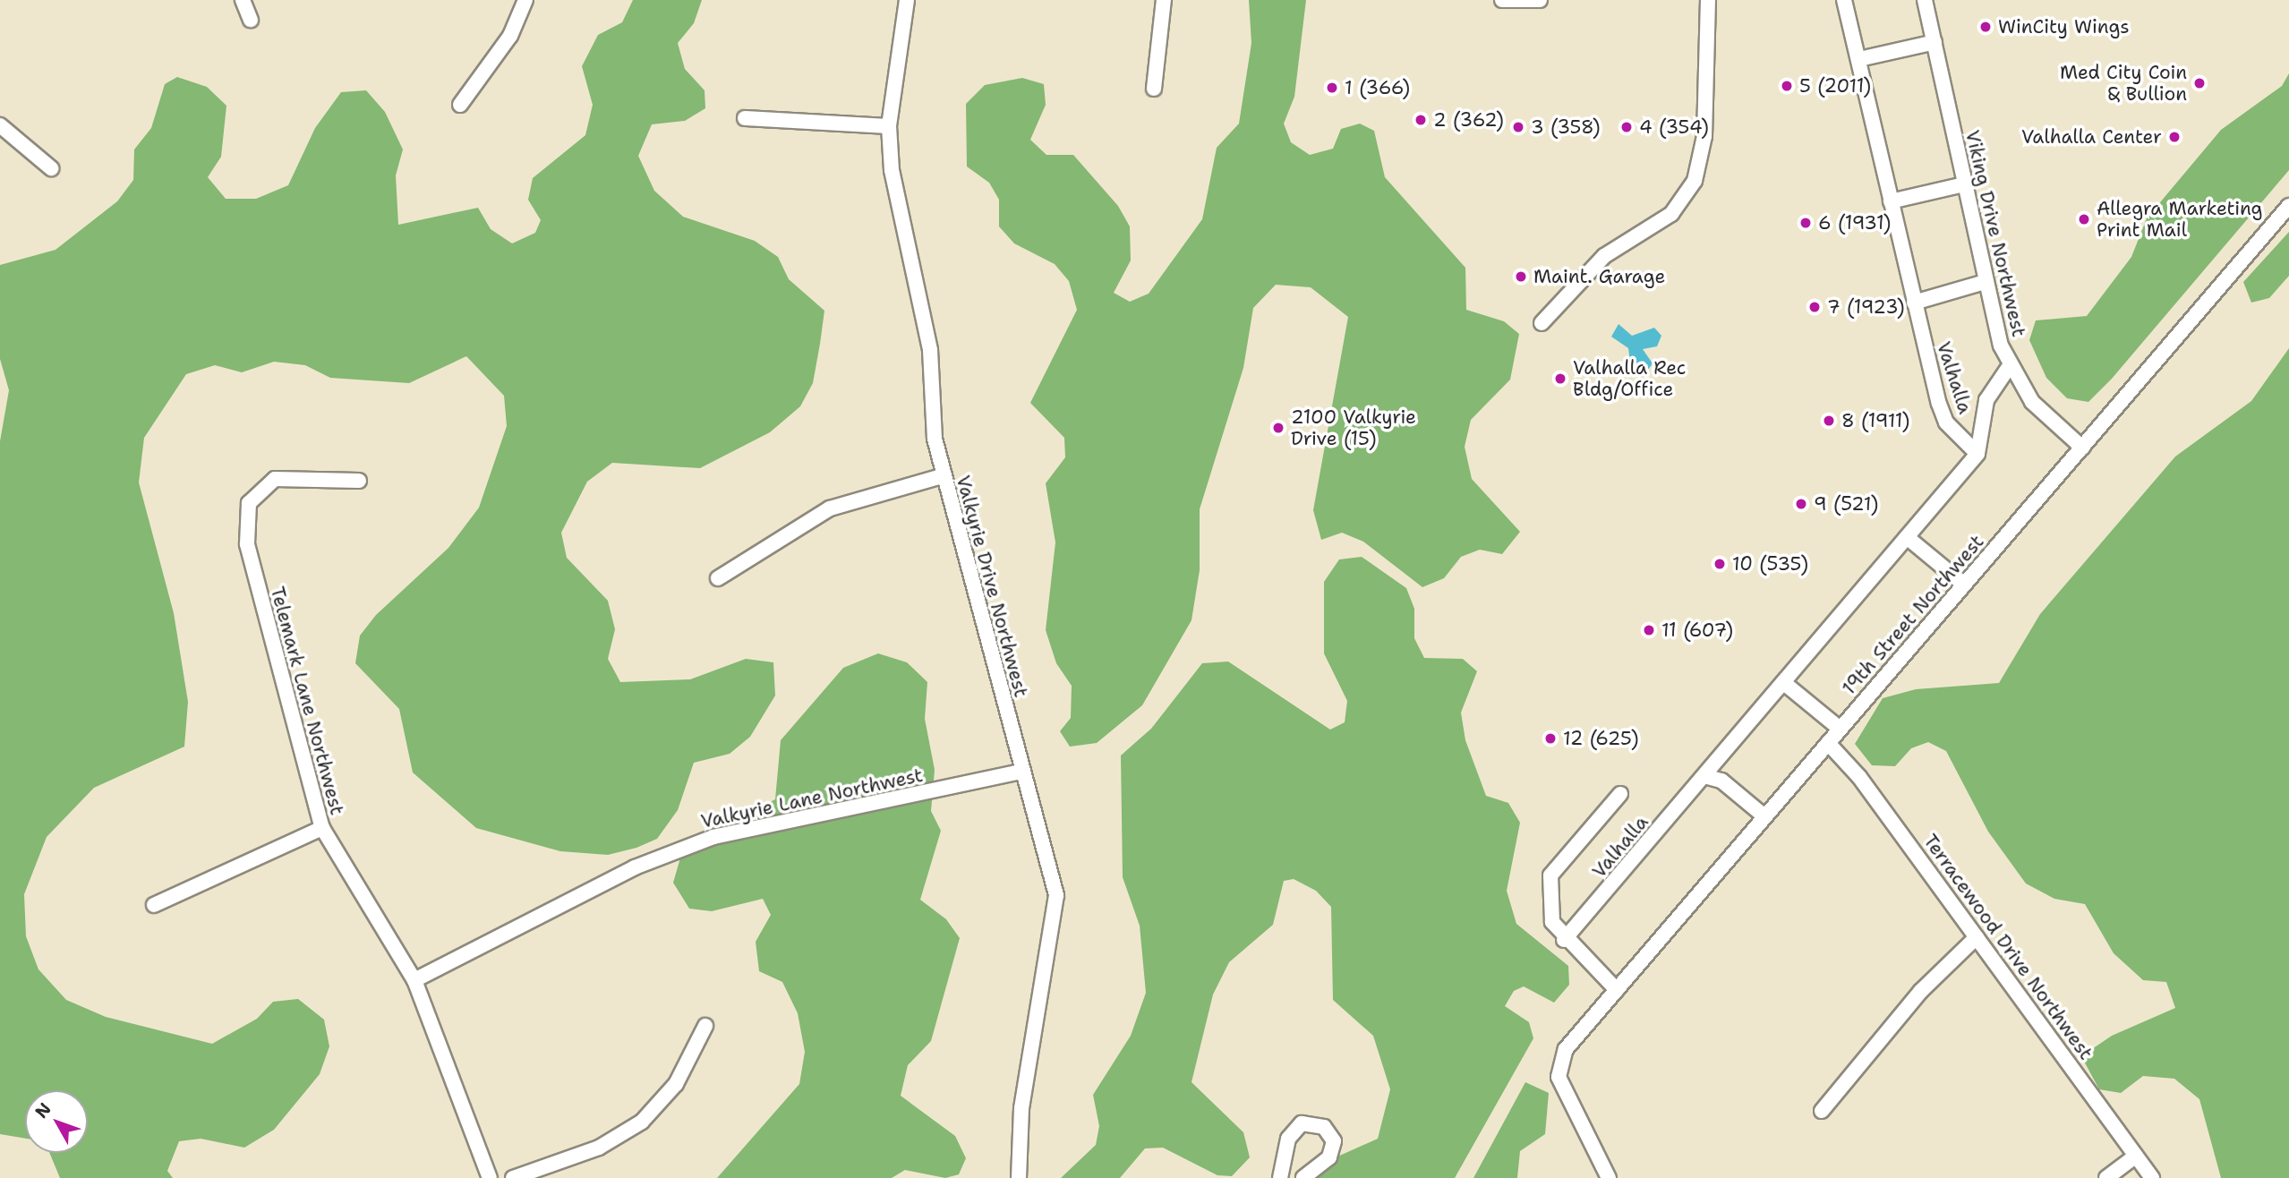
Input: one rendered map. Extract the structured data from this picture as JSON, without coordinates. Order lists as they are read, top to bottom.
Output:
{
  "streets": {
    "street": [
      "Viking Drive Northwest",
      "Valhalla",
      "Valkyrie Drive Northwest",
      "19th Street Northwest",
      "Telemark Lane Northwest",
      "Valkyrie Lane Northwest",
      "Terracewood Drive Northwest"
    ]
  },
  "crossings": [
    ["Viking Drive Northwest", "Valhalla"],
    ["Viking Drive Northwest", "19th Street Northwest"],
    ["Valhalla", "19th Street Northwest"],
    ["Valkyrie Drive Northwest", "Valkyrie Lane Northwest"],
    ["19th Street Northwest", "Terracewood Drive Northwest"],
    ["Telemark Lane Northwest", "Valkyrie Lane Northwest"]
  ],
  "places": [
    "WinCity Wings",
    "Med City Coin & Bullion",
    "5 (2011)",
    "1 (366)",
    "2 (362)",
    "3 (358)",
    "4 (354)",
    "Valhalla Center",
    "Allegra Marketing Print Mail",
    "6 (1931)",
    "Maint. Garage",
    "7 (1923)",
    "Valhalla Rec Bldg/Office",
    "8 (1911)",
    "2100 Valkyrie Drive (15)",
    "9 (521)",
    "10 (535)",
    "11 (607)",
    "12 (625)"
  ],
  "north": "top left"
}
